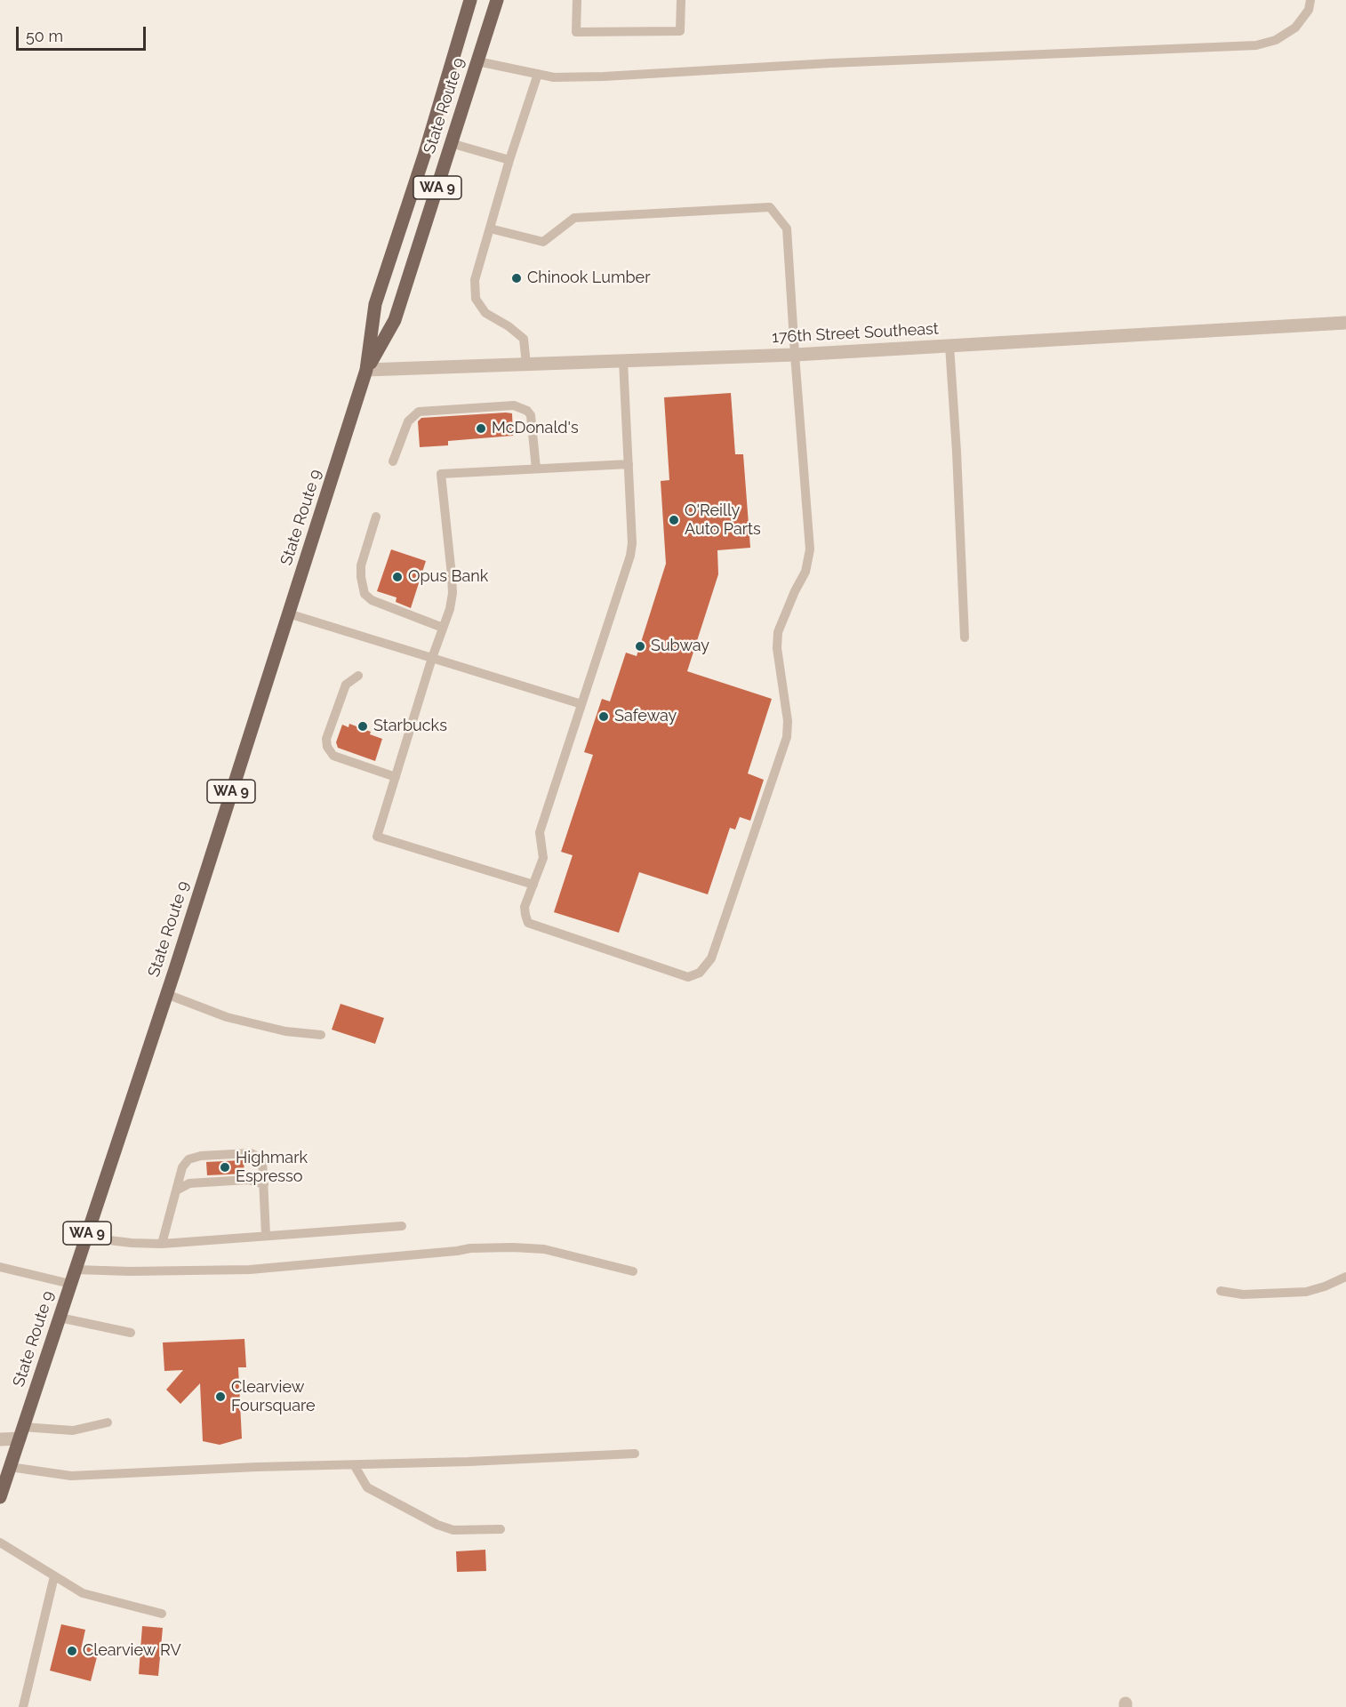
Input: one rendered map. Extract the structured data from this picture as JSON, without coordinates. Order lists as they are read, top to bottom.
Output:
{
  "streets": {
    "main road": ["State Route 9", "WA 9"],
    "street": ["176th Street Southeast"]
  },
  "crossings": [
    ["State Route 9", "176th Street Southeast"]
  ],
  "places": [
    "Chinook Lumber",
    "McDonald's",
    "O'Reilly Auto Parts",
    "Opus Bank",
    "Subway",
    "Safeway",
    "Starbucks",
    "Highmark Espresso",
    "Clearview Foursquare",
    "Clearview RV"
  ],
  "scale_bar": "50 m"
}
